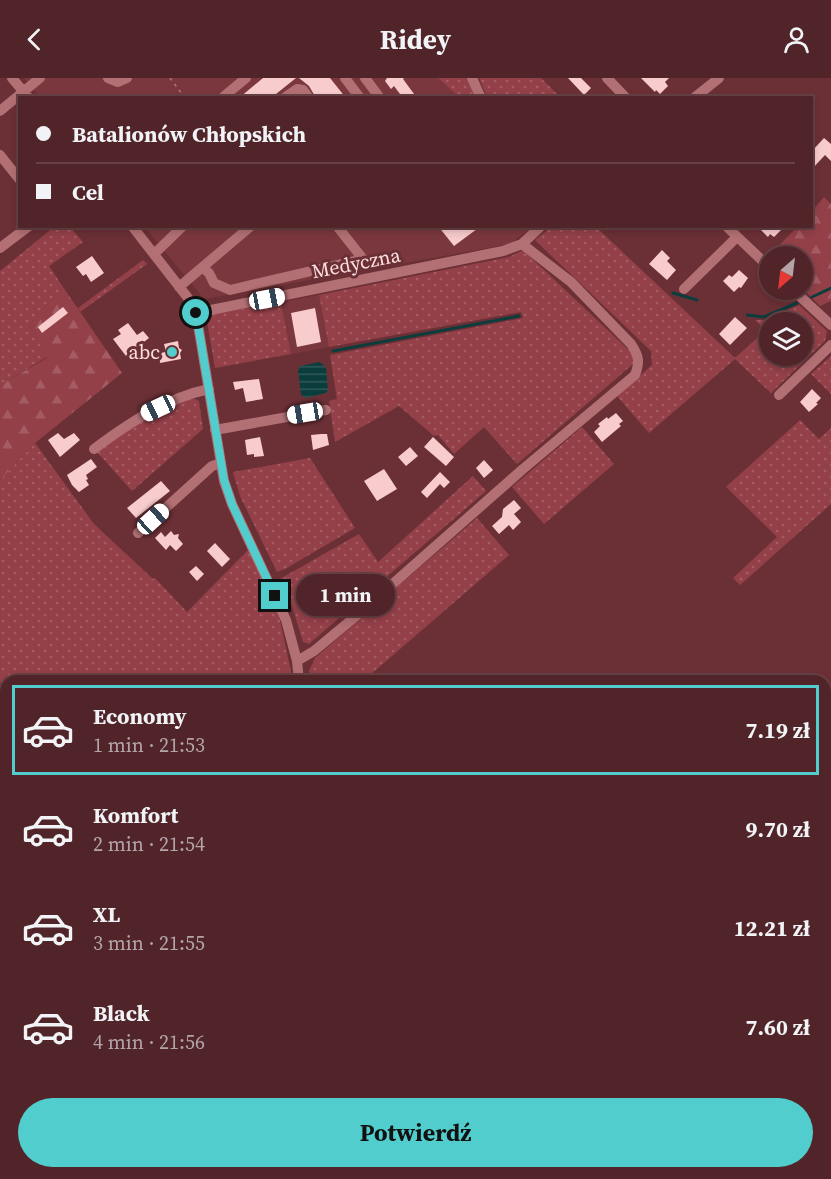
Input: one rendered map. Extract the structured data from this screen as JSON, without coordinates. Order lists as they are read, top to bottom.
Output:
{
  "streets": {
    "street": ["Medyczna"]
  },
  "places": ["abc"],
  "north": "bottom left",
  "page": {
    "header": "Ridey",
    "banner": ["Batalionów Chłopskich", "Cel"],
    "bubble": "1 min",
    "list": [
      {
        "name": "Economy",
        "note": "1 min · 21:53",
        "value": "7.19 zł"
      },
      {
        "name": "Komfort",
        "note": "2 min · 21:54",
        "value": "9.70 zł"
      },
      {
        "name": "XL",
        "note": "3 min · 21:55",
        "value": "12.21 zł"
      },
      {
        "name": "Black",
        "note": "4 min · 21:56",
        "value": "7.60 zł"
      }
    ],
    "buttons": "Potwierdź"
  }
}
